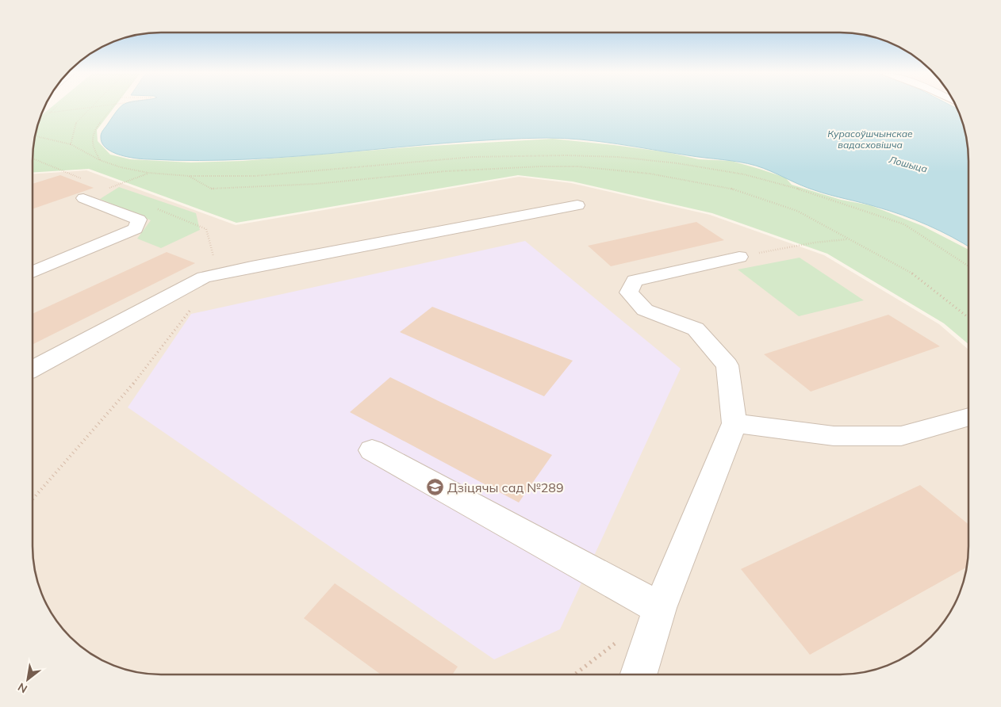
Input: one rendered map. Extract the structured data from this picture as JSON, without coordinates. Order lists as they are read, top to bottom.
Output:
{
  "water": ["Курасоўшчынскае вадасховішча", "Лошыца"],
  "places": {
    "school or university": ["Дзіцячы сад №289"]
  },
  "north": "bottom left"
}
